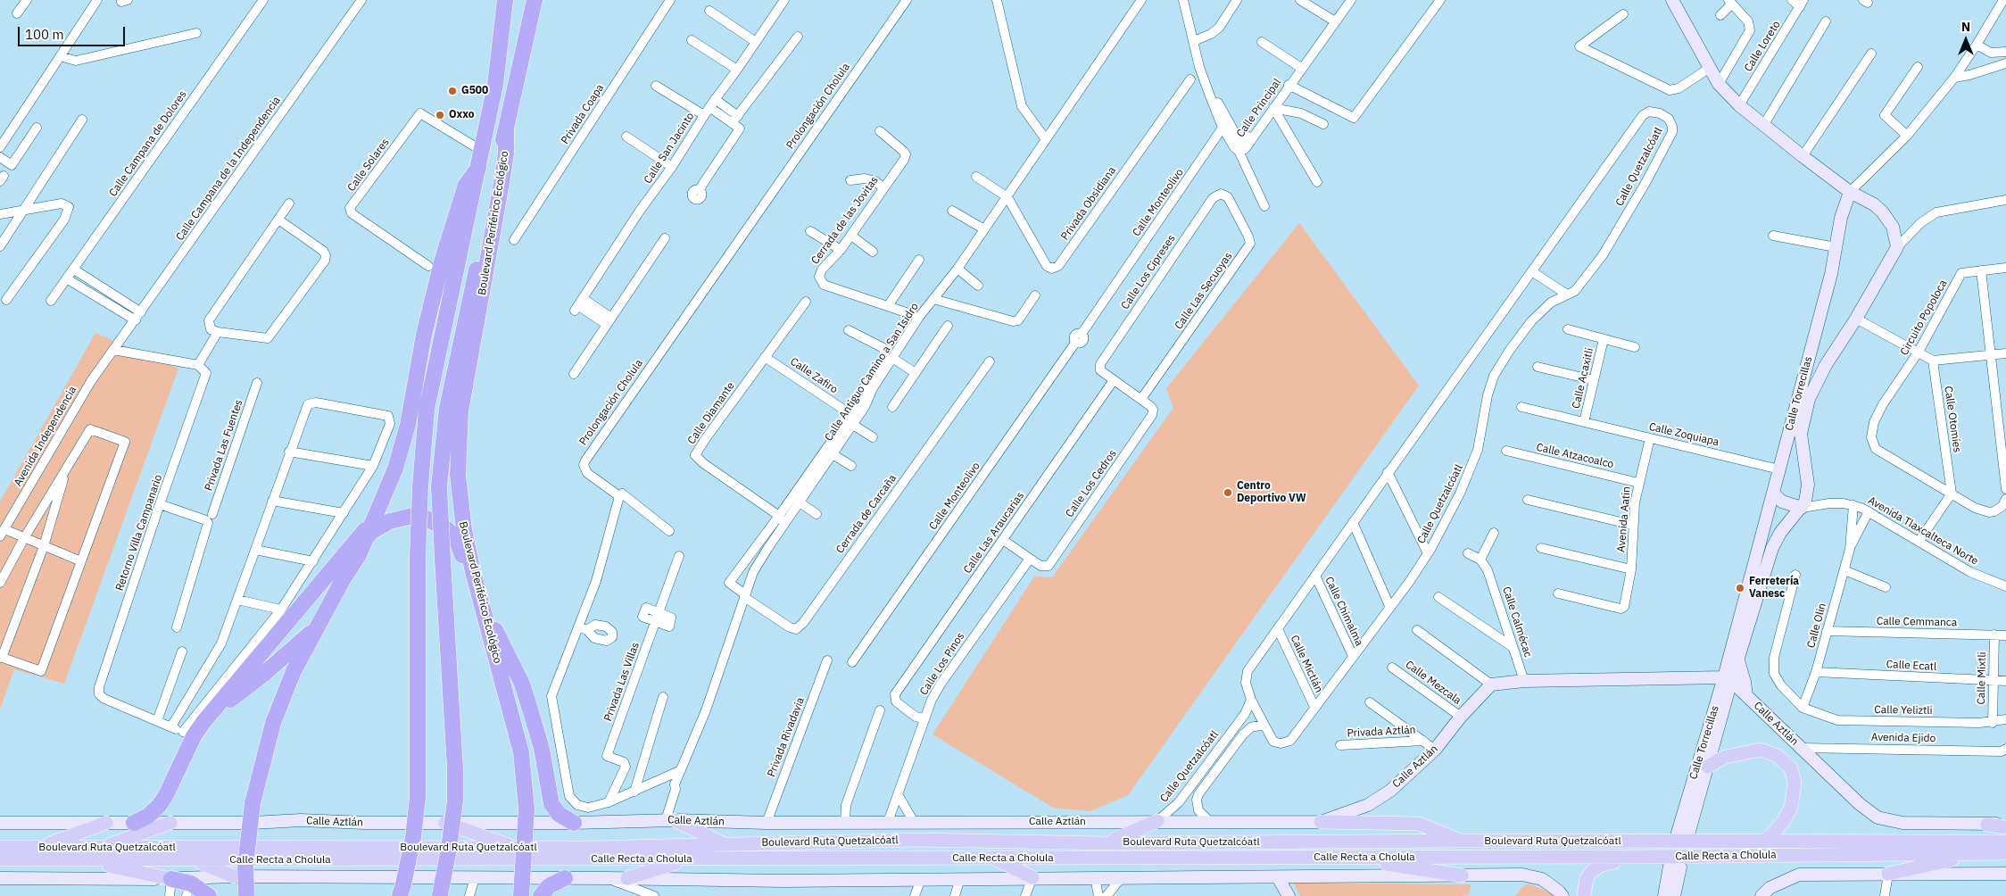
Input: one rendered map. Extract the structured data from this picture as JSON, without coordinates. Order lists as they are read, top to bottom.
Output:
{
  "streets": {
    "highway": ["Boulevard Periférico Ecológico"],
    "main road": [
      "Calle Torrecillas",
      "Calle Aztlán",
      "Boulevard Ruta Quetzalcóatl",
      "Calle Recta a Cholula"
    ],
    "street": [
      "Calle Loreto",
      "Prolongación Cholula",
      "Calle Principal",
      "Privada Coapa",
      "Calle Campana de Dolores",
      "Calle San Jacinto",
      "Calle Solares",
      "Calle Quetzalcóatl",
      "Calle Campana de la Independencia",
      "Calle Monteolivo",
      "Privada Obsidiana",
      "Cerrada de las Jovitas",
      "Calle Los Cipreses",
      "Calle Las Secuoyas",
      "Circuito Popoloca",
      "Calle Antiguo Camino a San Isidro",
      "Calle Zafiro",
      "Calle Acaxitli",
      "Calle Diamante",
      "Calle Otomíes",
      "Calle Zoquiapa",
      "Avenida Independencia",
      "Privada Las Fuentes",
      "Calle Atzacoalco",
      "Calle Los Cedros",
      "Cerrada de Carcaña",
      "Avenida Aatin",
      "Avenida Tlaxcalteca Norte",
      "Retorno Villa Campanario",
      "Calle Las Araucarias",
      "Calle Chimalma",
      "Calle Calmécac",
      "Calle Cemmanca",
      "Calle Olin",
      "Calle Los Pinos",
      "Calle Mictlán",
      "Calle Ecatl",
      "Calle Mixtli",
      "Privada Las Villas",
      "Calle Mezcala",
      "Calle Yeliztli",
      "Privada Aztlán",
      "Privada Rivadavia",
      "Avenida Ejido"
    ]
  },
  "crossings": [
    ["Calle Principal", "Calle Monteolivo"],
    ["Calle Solares", "Boulevard Periférico Ecológico"],
    ["Calle Quetzalcóatl", "Calle Chimalma"],
    ["Calle Quetzalcóatl", "Calle Mictlán"],
    ["Calle Quetzalcóatl", "Calle Aztlán"],
    ["Calle Campana de la Independencia", "Avenida Independencia"],
    ["Privada Obsidiana", "Calle Antiguo Camino a San Isidro"],
    ["Cerrada de las Jovitas", "Calle Antiguo Camino a San Isidro"],
    ["Calle Los Cipreses", "Calle Las Secuoyas"],
    ["Calle Los Cipreses", "Calle Las Araucarias"],
    ["Calle Las Secuoyas", "Calle Los Cedros"],
    ["Circuito Popoloca", "Calle Otomíes"],
    ["Calle Antiguo Camino a San Isidro", "Calle Diamante"],
    ["Calle Antiguo Camino a San Isidro", "Cerrada de Carcaña"],
    ["Calle Antiguo Camino a San Isidro", "Calle Aztlán"],
    ["Calle Zafiro", "Calle Diamante"],
    ["Calle Acaxitli", "Calle Zoquiapa"],
    ["Calle Torrecillas", "Calle Zoquiapa"],
    ["Calle Torrecillas", "Avenida Tlaxcalteca Norte"],
    ["Calle Torrecillas", "Calle Aztlán"],
    ["Calle Zoquiapa", "Avenida Aatin"],
    ["Calle Atzacoalco", "Avenida Aatin"],
    ["Calle Los Cedros", "Calle Los Pinos"],
    ["Avenida Tlaxcalteca Norte", "Calle Olin"],
    ["Calle Las Araucarias", "Calle Los Pinos"],
    ["Calle Cemmanca", "Calle Olin"],
    ["Calle Cemmanca", "Calle Mixtli"],
    ["Calle Olin", "Calle Ecatl"],
    ["Calle Olin", "Calle Yeliztli"],
    ["Calle Los Pinos", "Calle Aztlán"],
    ["Calle Ecatl", "Calle Mixtli"],
    ["Calle Mixtli", "Calle Yeliztli"],
    ["Calle Mezcala", "Calle Aztlán"],
    ["Calle Aztlán", "Privada Rivadavia"],
    ["Calle Aztlán", "Avenida Ejido"],
    ["Boulevard Ruta Quetzalcóatl", "Calle Recta a Cholula"]
  ],
  "places": [
    "G500",
    "Oxxo",
    "Centro Deportivo VW",
    "Ferretería Vanesc"
  ],
  "scale_bar": "100 m",
  "north": "top"
}
